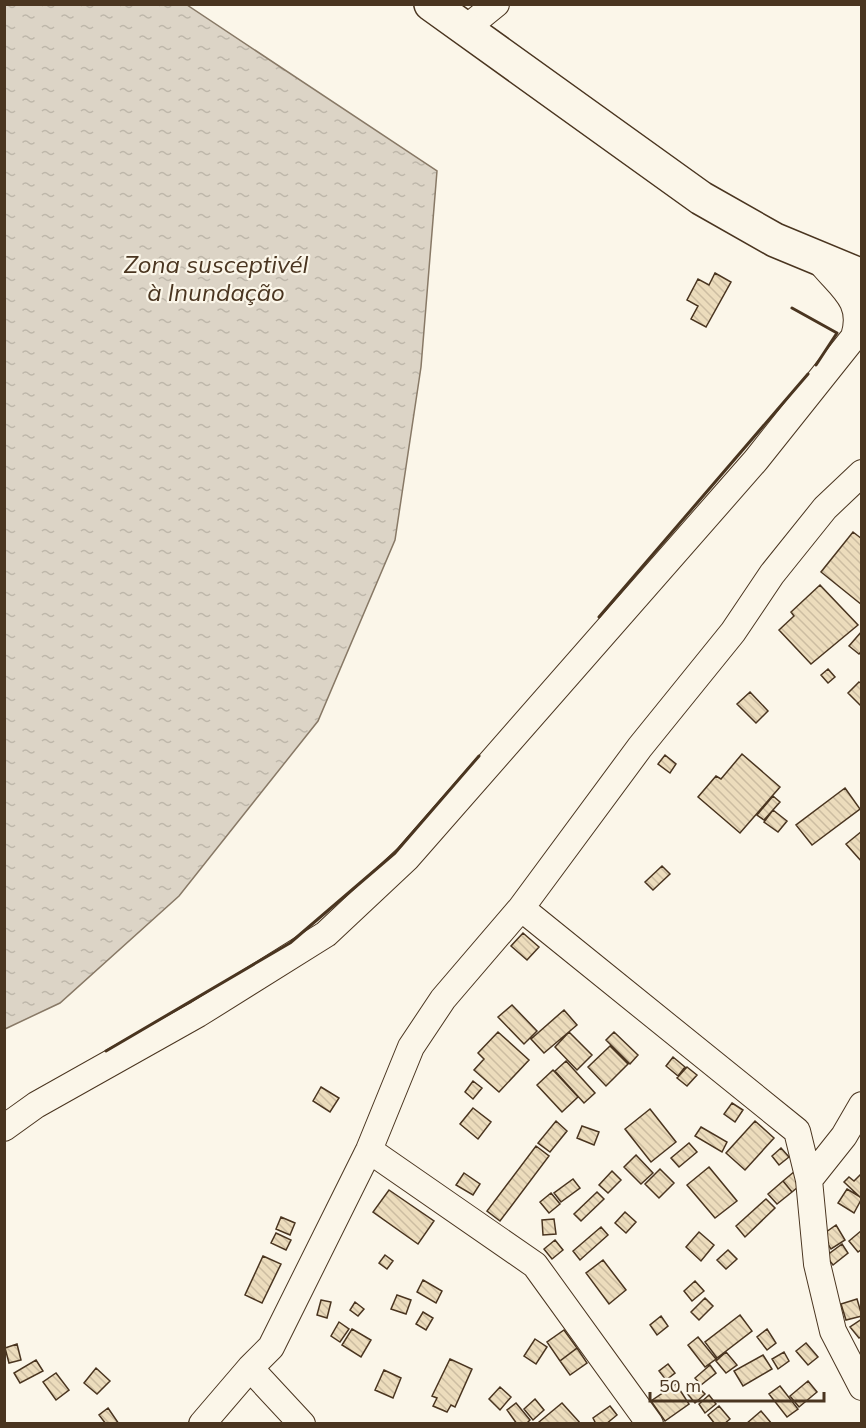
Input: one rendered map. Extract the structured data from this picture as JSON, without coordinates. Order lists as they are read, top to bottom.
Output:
{
  "water": ["Zona susceptivél à Inundação"],
  "scale_bar": "50 m"
}
